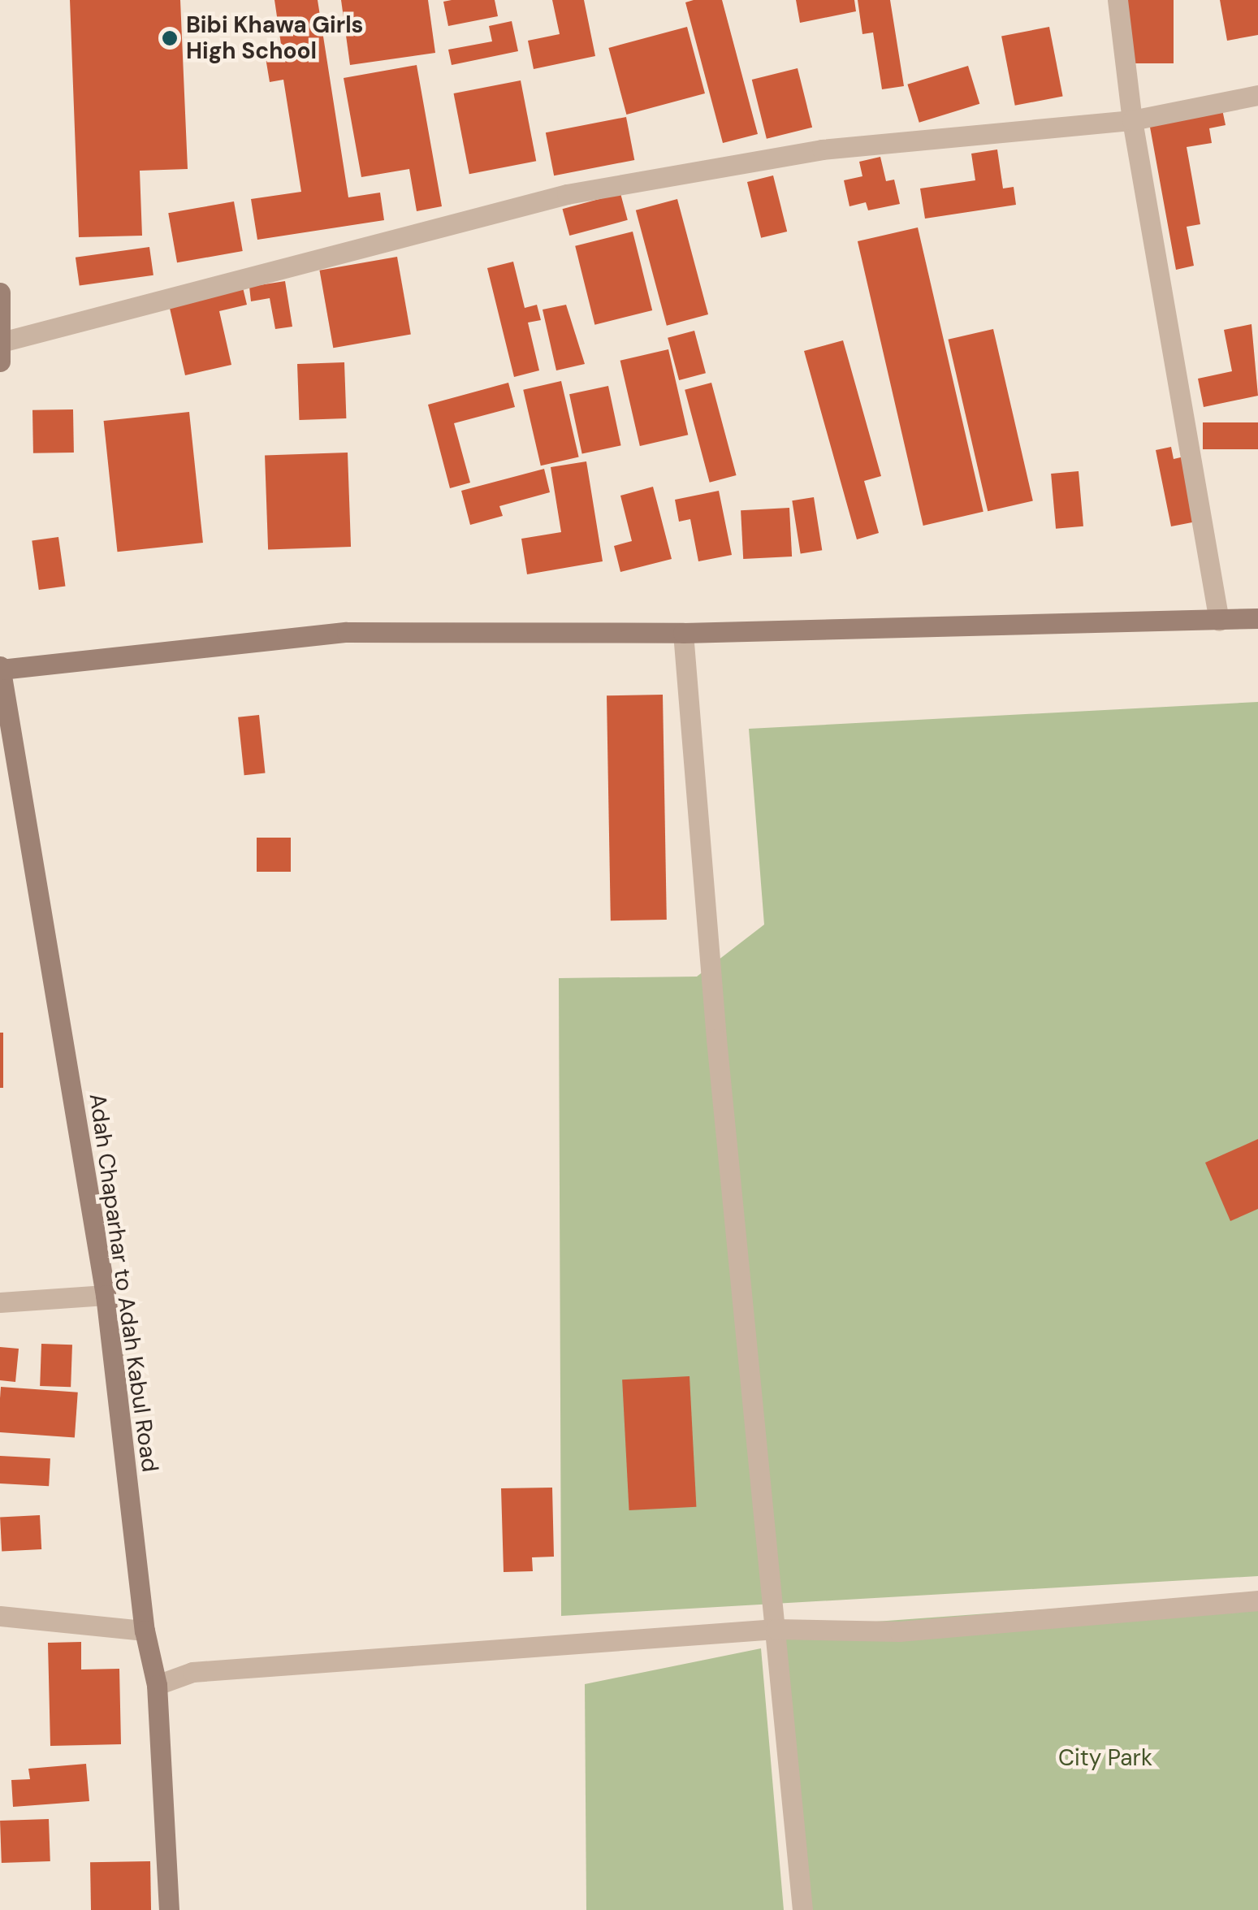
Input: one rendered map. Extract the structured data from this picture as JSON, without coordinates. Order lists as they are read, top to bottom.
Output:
{
  "streets": {
    "main road": ["Adah Chaparhar to Adah Kabul Road"]
  },
  "parks": ["City Park"],
  "places": ["Bibi Khawa Girls High School"]
}
